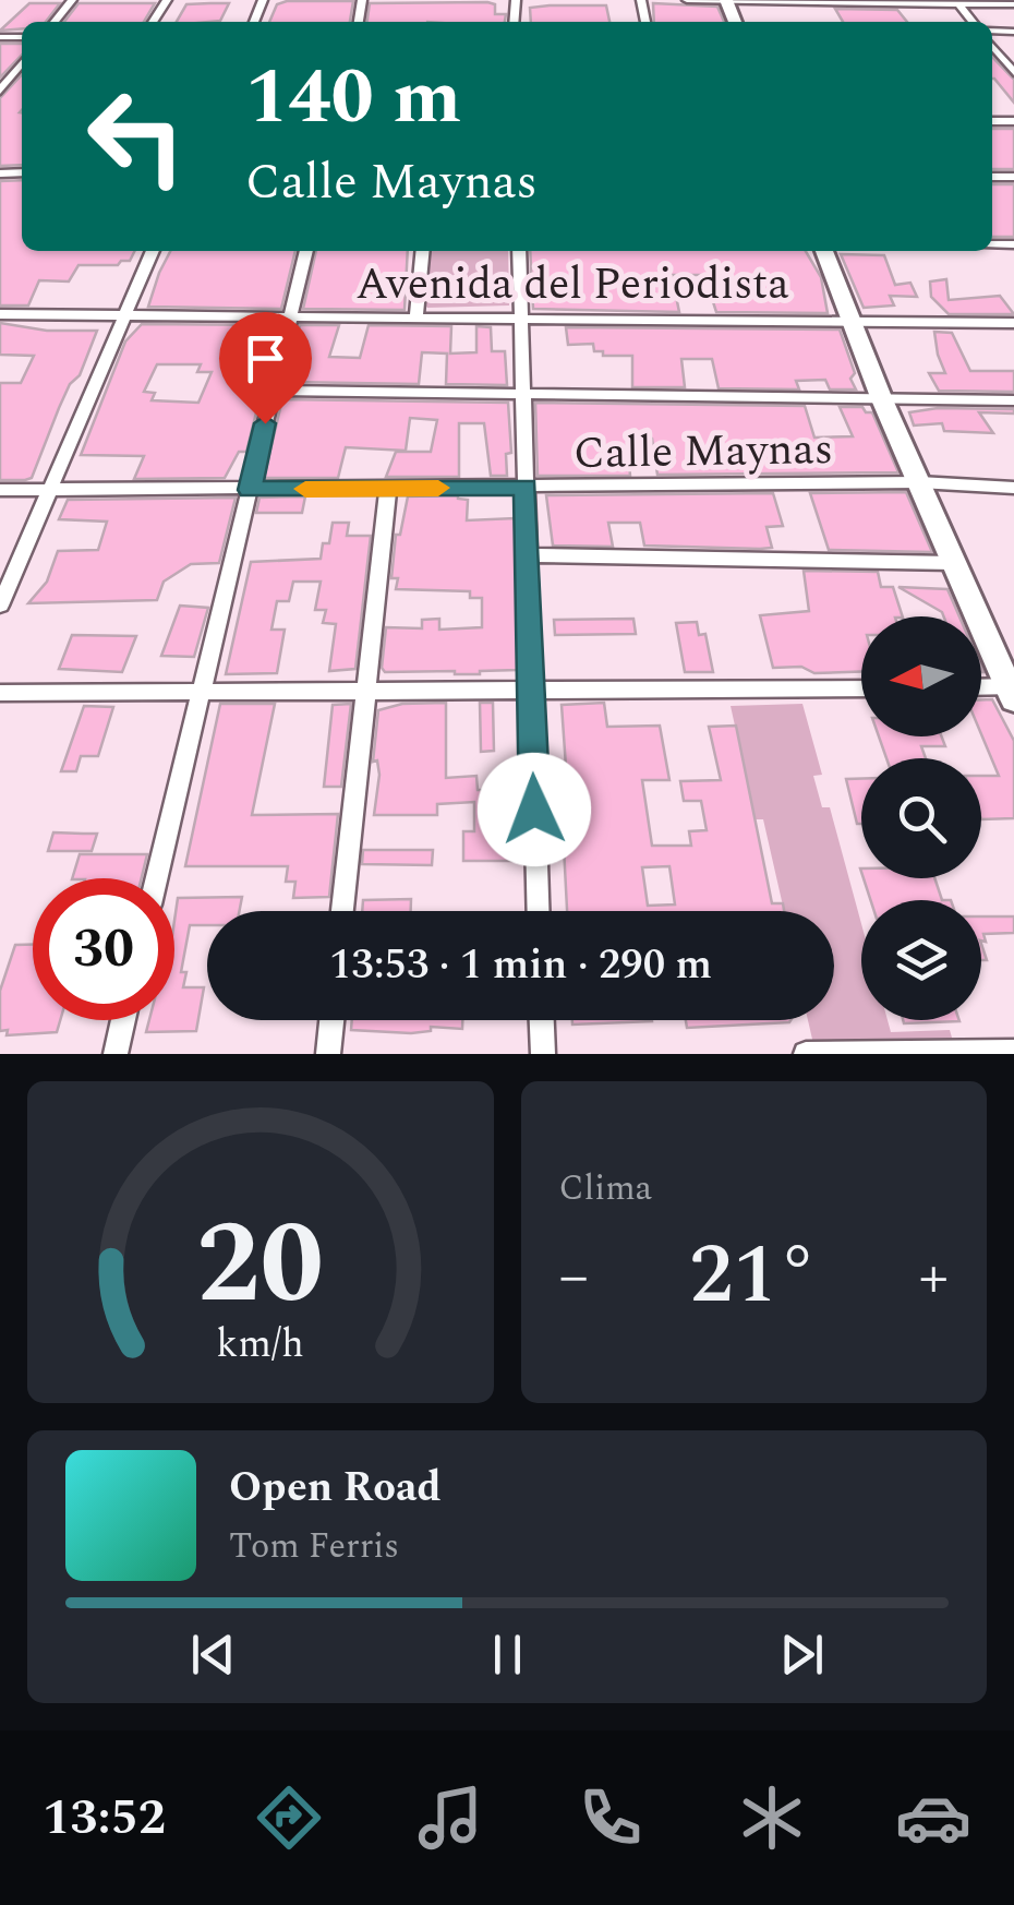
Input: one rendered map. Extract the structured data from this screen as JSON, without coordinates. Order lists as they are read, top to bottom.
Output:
{
  "streets": {
    "street": ["Avenida del Periodista", "Calle Maynas"]
  },
  "north": "left",
  "page": {
    "turn": ["140 m", "Calle Maynas"],
    "limit": "30",
    "trip": "13:53 · 1 min · 290 m",
    "tile": "Clima",
    "heat": ["−", "21°", "+"],
    "song": ["Open Road", "Tom Ferris"],
    "tabs": "13:52",
    "gauge": ["20", "km/h"]
  }
}
